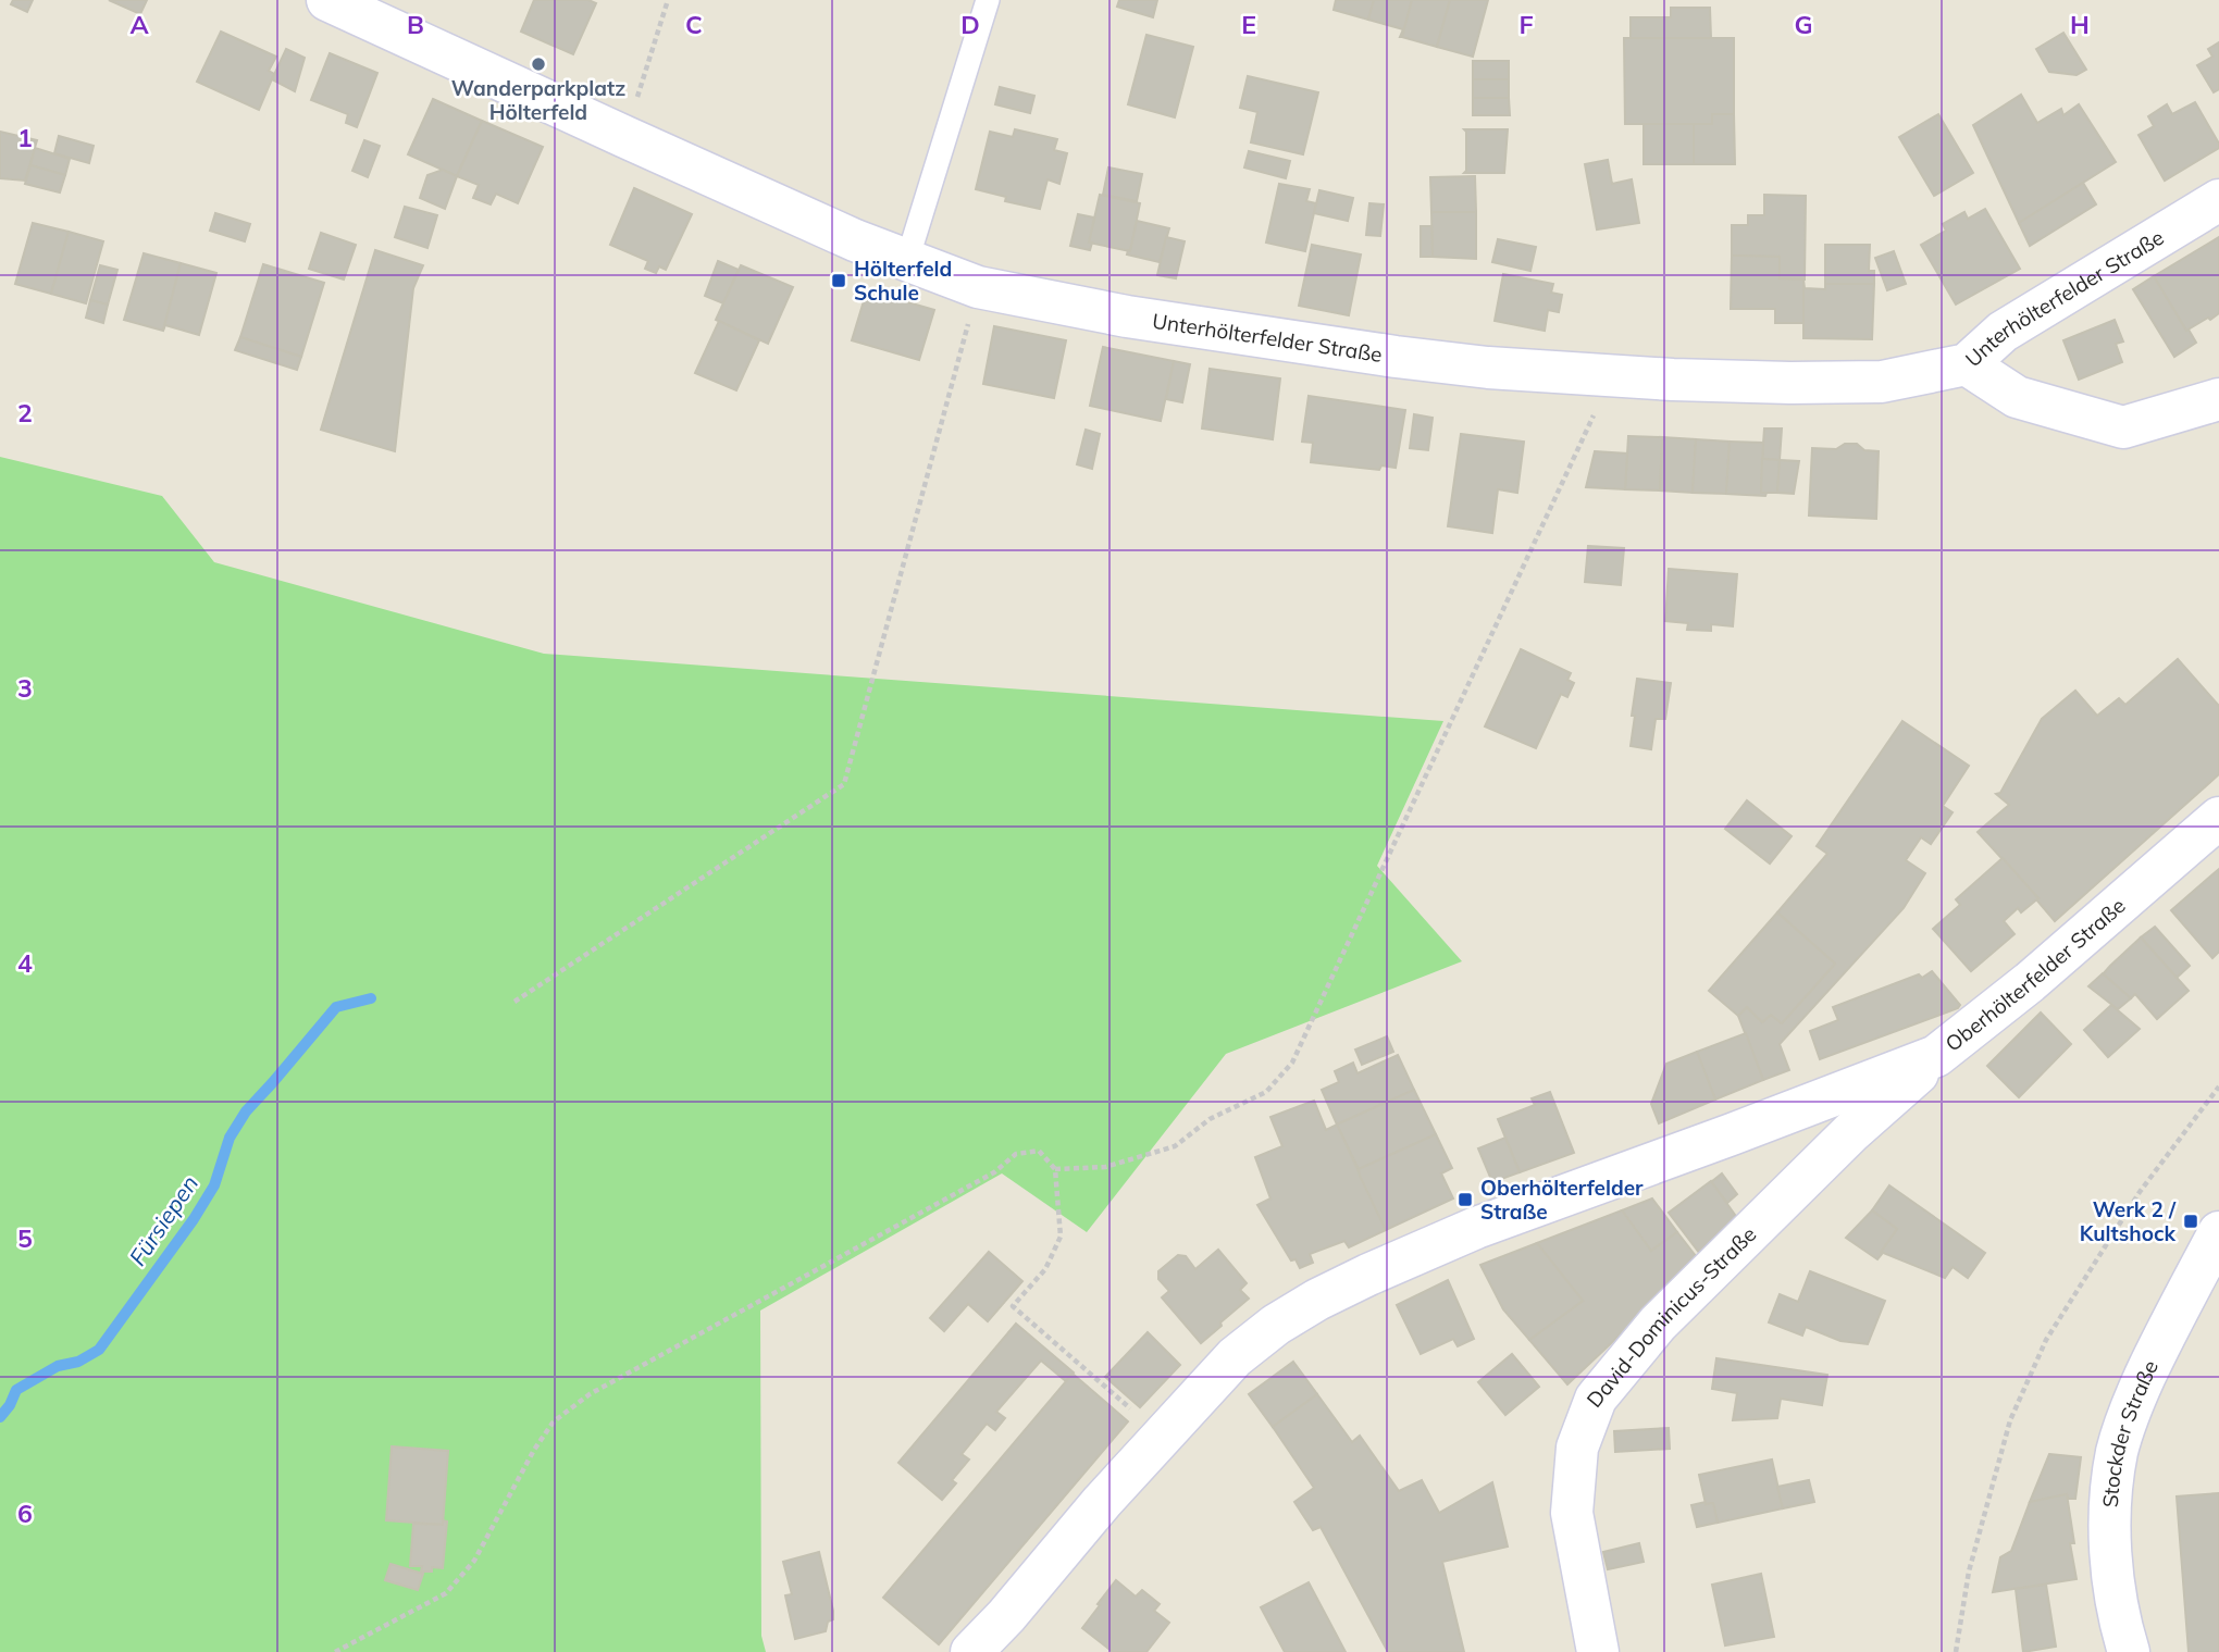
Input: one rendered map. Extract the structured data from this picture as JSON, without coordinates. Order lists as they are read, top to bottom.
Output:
{
  "streets": {
    "street": [
      "Unterhölterfelder Straße",
      "Oberhölterfelder Straße",
      "David-Dominicus-Straße",
      "Stockder Straße"
    ]
  },
  "crossings": [
    ["Oberhölterfelder Straße", "David-Dominicus-Straße"]
  ],
  "water": ["Fürsiepen"],
  "places": {
    "other": ["Wanderparkplatz Hölterfeld"],
    "transit": ["Hölterfeld Schule", "Oberhölterfelder Straße", "Werk 2 / Kultshock"]
  },
  "grid": {
    "columns": [
      "A",
      "B",
      "C",
      "D",
      "E",
      "F",
      "G",
      "H"
    ],
    "rows": [
      "1",
      "2",
      "3",
      "4",
      "5",
      "6"
    ]
  }
}
